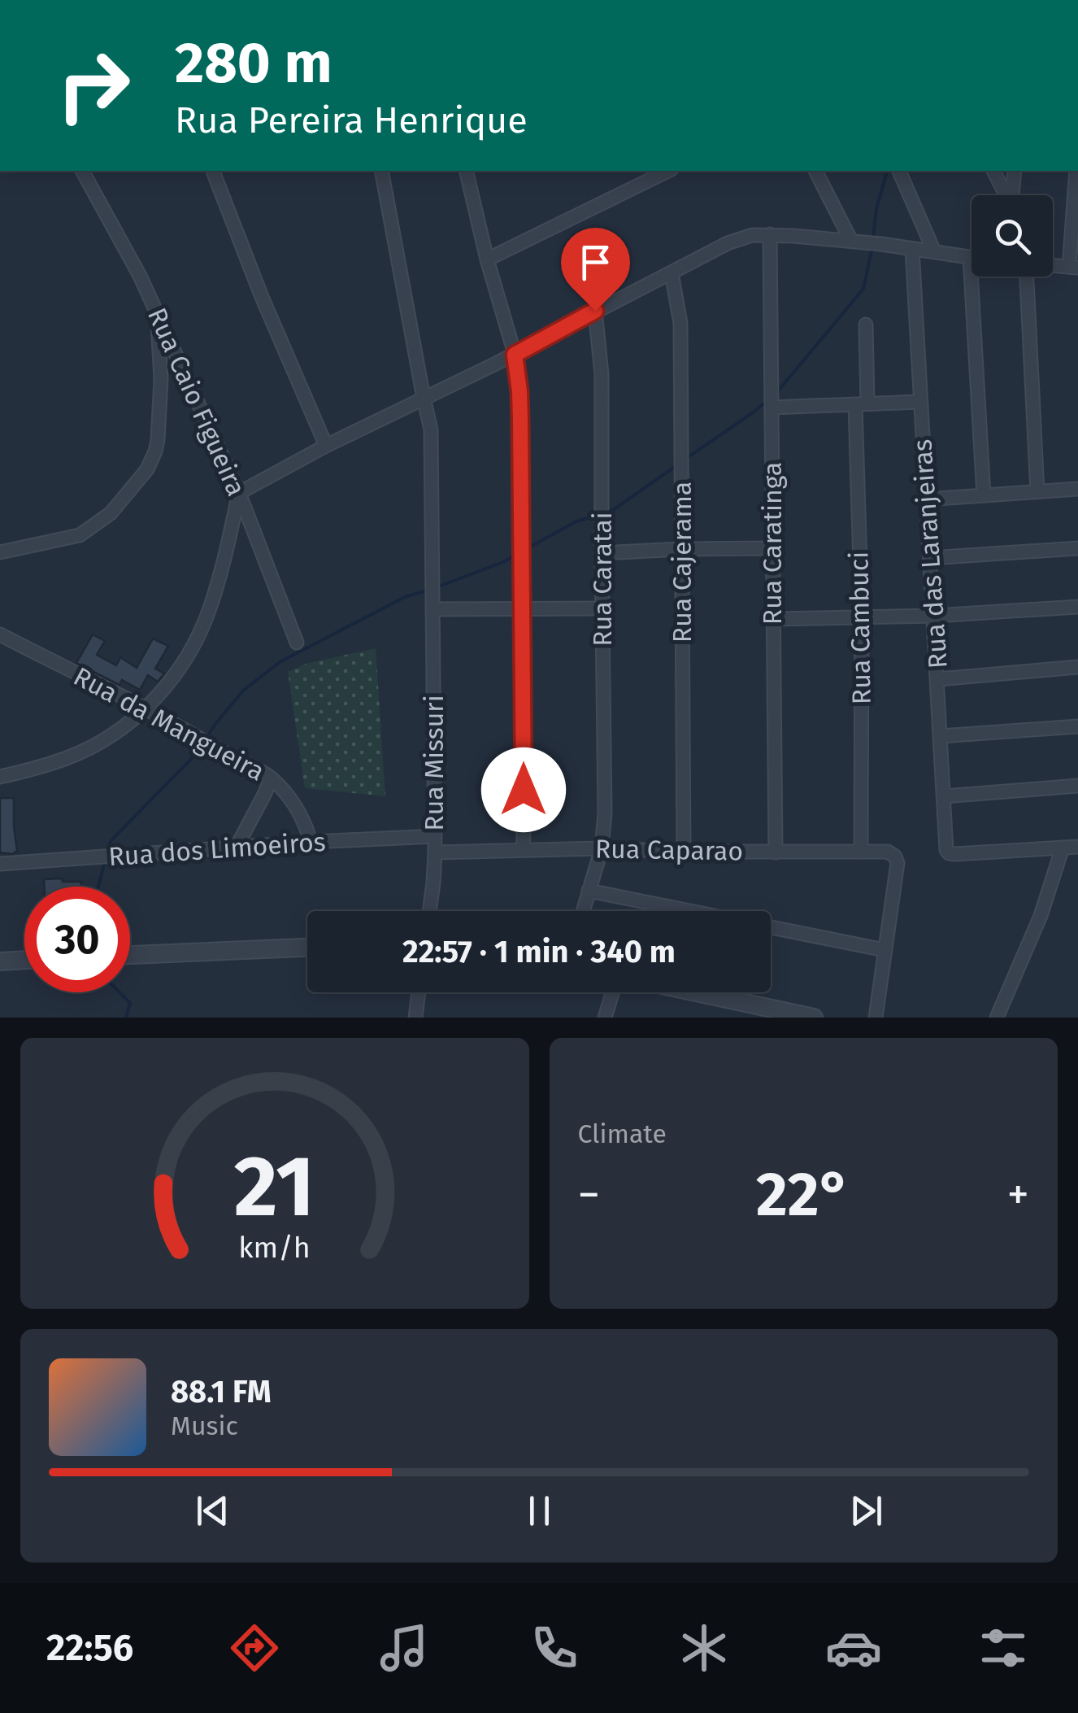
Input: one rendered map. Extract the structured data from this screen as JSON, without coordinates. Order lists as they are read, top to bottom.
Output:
{
  "streets": {
    "street": [
      "Rua Caio Figueira",
      "Rua Caratinga",
      "Rua das Laranjeiras",
      "Rua Cajerama",
      "Rua Caratai",
      "Rua Cambuci",
      "Rua da Mangueira",
      "Rua Missuri",
      "Rua dos Limoeiros",
      "Rua Caparao"
    ]
  },
  "crossings": [
    ["Rua Caratinga", "Rua Caparao"],
    ["Rua Cajerama", "Rua Caparao"],
    ["Rua Caratai", "Rua Caparao"],
    ["Rua Cambuci", "Rua Caparao"],
    ["Rua da Mangueira", "Rua dos Limoeiros"],
    ["Rua Missuri", "Rua dos Limoeiros"],
    ["Rua Missuri", "Rua Caparao"]
  ],
  "page": {
    "turn": ["280 m", "Rua Pereira Henrique"],
    "limit": "30",
    "trip": "22:57 · 1 min · 340 m",
    "tile": "Climate",
    "heat": ["−", "22°", "+"],
    "song": ["88.1 FM", "Music"],
    "tabs": "22:56",
    "gauge": ["21", "km/h"]
  }
}
